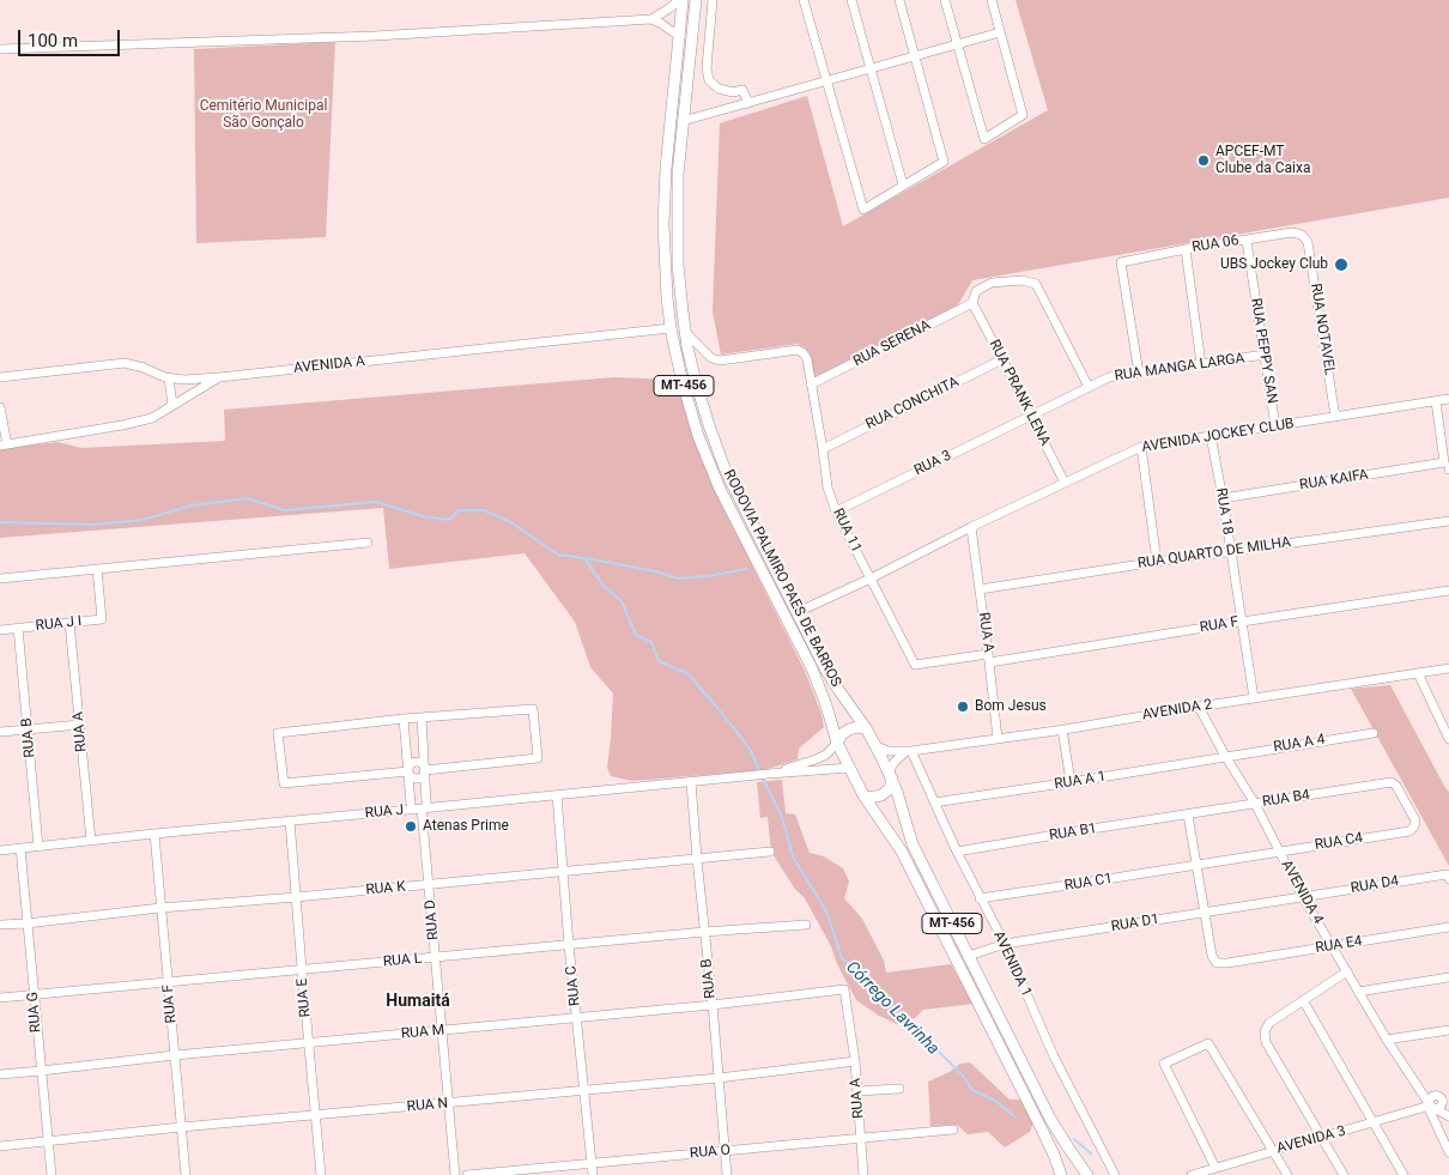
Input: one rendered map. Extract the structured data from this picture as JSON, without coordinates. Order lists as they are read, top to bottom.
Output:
{
  "streets": {
    "main road": ["MT-456", "RODOVIA PALMIRO PAES DE BARROS"],
    "street": [
      "RUA 06",
      "RUA NOTAVEL",
      "RUA SERENA",
      "RUA PEPPY SAN",
      "AVENIDA A",
      "RUA MANGA LARGA",
      "RUA PRANK LENA",
      "RUA CONCHITA",
      "AVENIDA JOCKEY CLUB",
      "RUA 3",
      "RUA KAIFA",
      "RUA 18",
      "RUA 11",
      "RUA QUARTO DE MILHA",
      "RUA J I",
      "RUA F",
      "RUA A",
      "AVENIDA 2",
      "RUA B",
      "RUA A 4",
      "RUA A 1",
      "RUA B4",
      "RUA J",
      "RUA B1",
      "RUA C4",
      "RUA C1",
      "RUA D4",
      "RUA K",
      "AVENIDA 4",
      "RUA D",
      "RUA D1",
      "RUA E4",
      "RUA L",
      "AVENIDA 1",
      "RUA C",
      "RUA E",
      "RUA G",
      "RUA M",
      "RUA N",
      "AVENIDA 3",
      "RUA O"
    ]
  },
  "crossings": [
    ["RUA 06", "RUA NOTAVEL"],
    ["RUA 06", "RUA PEPPY SAN"],
    ["RUA 06", "RUA MANGA LARGA"],
    ["RUA NOTAVEL", "AVENIDA JOCKEY CLUB"],
    ["RUA SERENA", "RUA PRANK LENA"],
    ["RUA SERENA", "RUA 11"],
    ["RUA PEPPY SAN", "RUA MANGA LARGA"],
    ["RUA PEPPY SAN", "AVENIDA JOCKEY CLUB"],
    ["AVENIDA A", "RODOVIA PALMIRO PAES DE BARROS"],
    ["RUA MANGA LARGA", "RUA PRANK LENA"],
    ["RUA MANGA LARGA", "RUA 3"],
    ["RUA PRANK LENA", "RUA CONCHITA"],
    ["RUA PRANK LENA", "AVENIDA JOCKEY CLUB"],
    ["RUA PRANK LENA", "RUA 3"],
    ["RUA CONCHITA", "RUA 11"],
    ["AVENIDA JOCKEY CLUB", "RUA 18"],
    ["AVENIDA JOCKEY CLUB", "RUA 11"],
    ["AVENIDA JOCKEY CLUB", "RUA A"],
    ["RUA 3", "RUA 11"],
    ["RUA KAIFA", "RUA 18"],
    ["RUA 18", "RUA QUARTO DE MILHA"],
    ["RUA 18", "RUA F"],
    ["RUA 11", "RODOVIA PALMIRO PAES DE BARROS"],
    ["RUA 11", "RUA F"],
    ["RUA QUARTO DE MILHA", "RUA A"],
    ["RODOVIA PALMIRO PAES DE BARROS", "AVENIDA 2"],
    ["RODOVIA PALMIRO PAES DE BARROS", "RUA J"],
    ["RODOVIA PALMIRO PAES DE BARROS", "RUA D1"],
    ["RUA J I", "RUA A"],
    ["RUA J I", "RUA B"],
    ["RUA F", "RUA A"],
    ["RUA F", "RUA J"],
    ["RUA F", "RUA K"],
    ["RUA F", "RUA L"],
    ["RUA F", "RUA M"],
    ["RUA F", "RUA N"],
    ["RUA A", "AVENIDA 2"],
    ["RUA A", "RUA J"],
    ["RUA A", "RUA M"],
    ["RUA A", "RUA N"],
    ["RUA A", "RUA O"],
    ["AVENIDA 2", "AVENIDA 4"],
    ["AVENIDA 2", "AVENIDA 1"],
    ["RUA B", "RUA J"],
    ["RUA B", "RUA K"],
    ["RUA B", "RUA L"],
    ["RUA B", "RUA M"],
    ["RUA B", "RUA N"],
    ["RUA B", "RUA O"],
    ["RUA A 4", "RUA A 1"],
    ["RUA A 4", "AVENIDA 4"],
    ["RUA A 1", "AVENIDA 4"],
    ["RUA A 1", "AVENIDA 1"],
    ["RUA B4", "RUA B1"],
    ["RUA B4", "RUA C4"],
    ["RUA B4", "AVENIDA 4"],
    ["RUA J", "RUA D"],
    ["RUA J", "RUA C"],
    ["RUA J", "RUA E"],
    ["RUA J", "RUA G"],
    ["RUA B1", "AVENIDA 1"],
    ["RUA C4", "RUA C1"],
    ["RUA C4", "AVENIDA 4"],
    ["RUA C1", "AVENIDA 1"],
    ["RUA D4", "AVENIDA 4"],
    ["RUA D4", "RUA D1"],
    ["RUA K", "RUA D"],
    ["RUA K", "RUA C"],
    ["RUA K", "RUA E"],
    ["RUA K", "RUA G"],
    ["AVENIDA 4", "RUA D1"],
    ["AVENIDA 4", "RUA E4"],
    ["AVENIDA 4", "AVENIDA 3"],
    ["RUA D", "RUA L"],
    ["RUA D", "RUA M"],
    ["RUA D", "RUA N"],
    ["RUA D1", "RUA E4"],
    ["RUA D1", "AVENIDA 1"],
    ["RUA L", "RUA C"],
    ["RUA L", "RUA E"],
    ["RUA L", "RUA G"],
    ["RUA C", "RUA M"],
    ["RUA C", "RUA N"],
    ["RUA C", "RUA O"],
    ["RUA E", "RUA M"],
    ["RUA E", "RUA N"],
    ["RUA G", "RUA M"],
    ["RUA G", "RUA N"]
  ],
  "districts": ["Humaitá"],
  "water": ["Córrego Lavrinha"],
  "parks": ["Cemitério Municipal São Gonçalo"],
  "places": [
    "APCEF-MT Clube da Caixa",
    "UBS Jockey Club",
    "Bom Jesus",
    "Atenas Prime"
  ],
  "scale_bar": "100 m"
}
